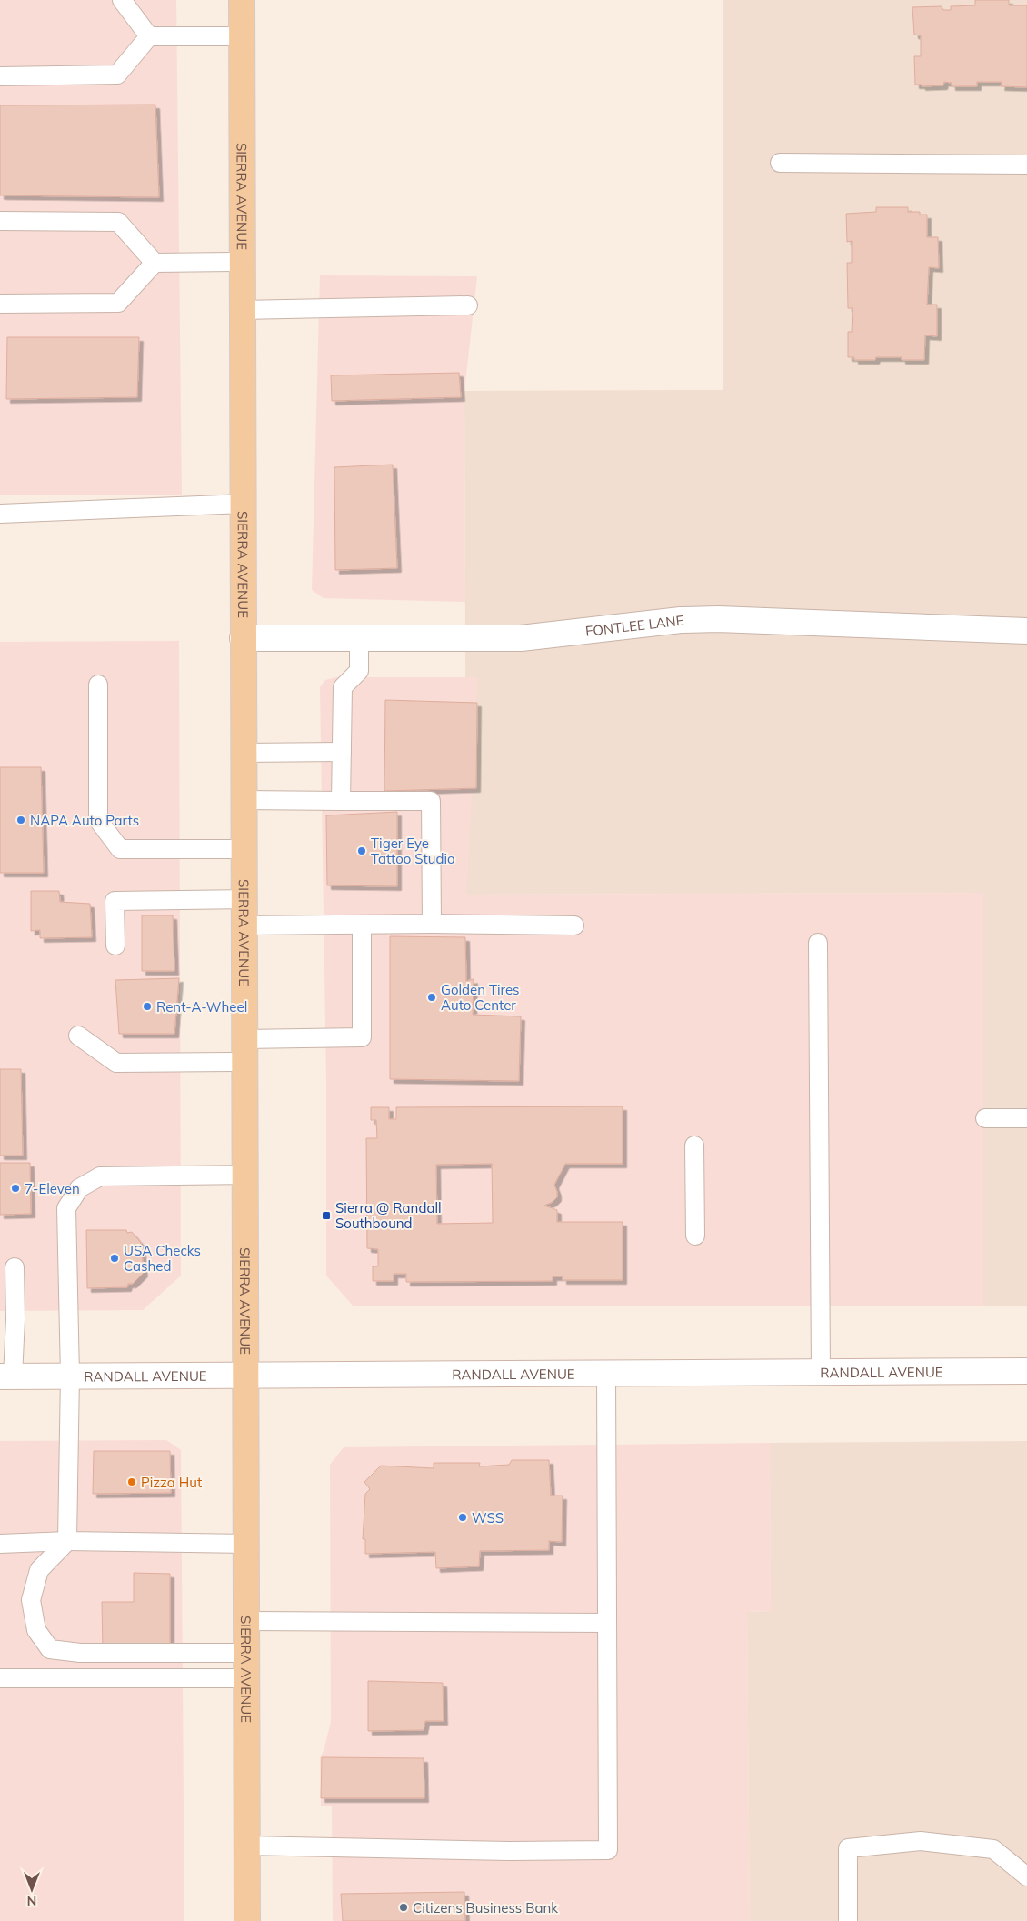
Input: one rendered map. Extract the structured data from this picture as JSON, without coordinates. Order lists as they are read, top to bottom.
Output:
{
  "streets": {
    "main road": ["SIERRA AVENUE"],
    "street": ["FONTLEE LANE", "RANDALL AVENUE"]
  },
  "crossings": [
    ["SIERRA AVENUE", "FONTLEE LANE"],
    ["SIERRA AVENUE", "RANDALL AVENUE"]
  ],
  "places": {
    "other": [
      "NAPA Auto Parts",
      "Tiger Eye Tattoo Studio",
      "Golden Tires Auto Center",
      "Rent-A-Wheel",
      "7-Eleven",
      "USA Checks Cashed",
      "Pizza Hut",
      "WSS",
      "Citizens Business Bank"
    ],
    "transit": ["Sierra @ Randall Southbound"]
  },
  "north": "bottom"
}
